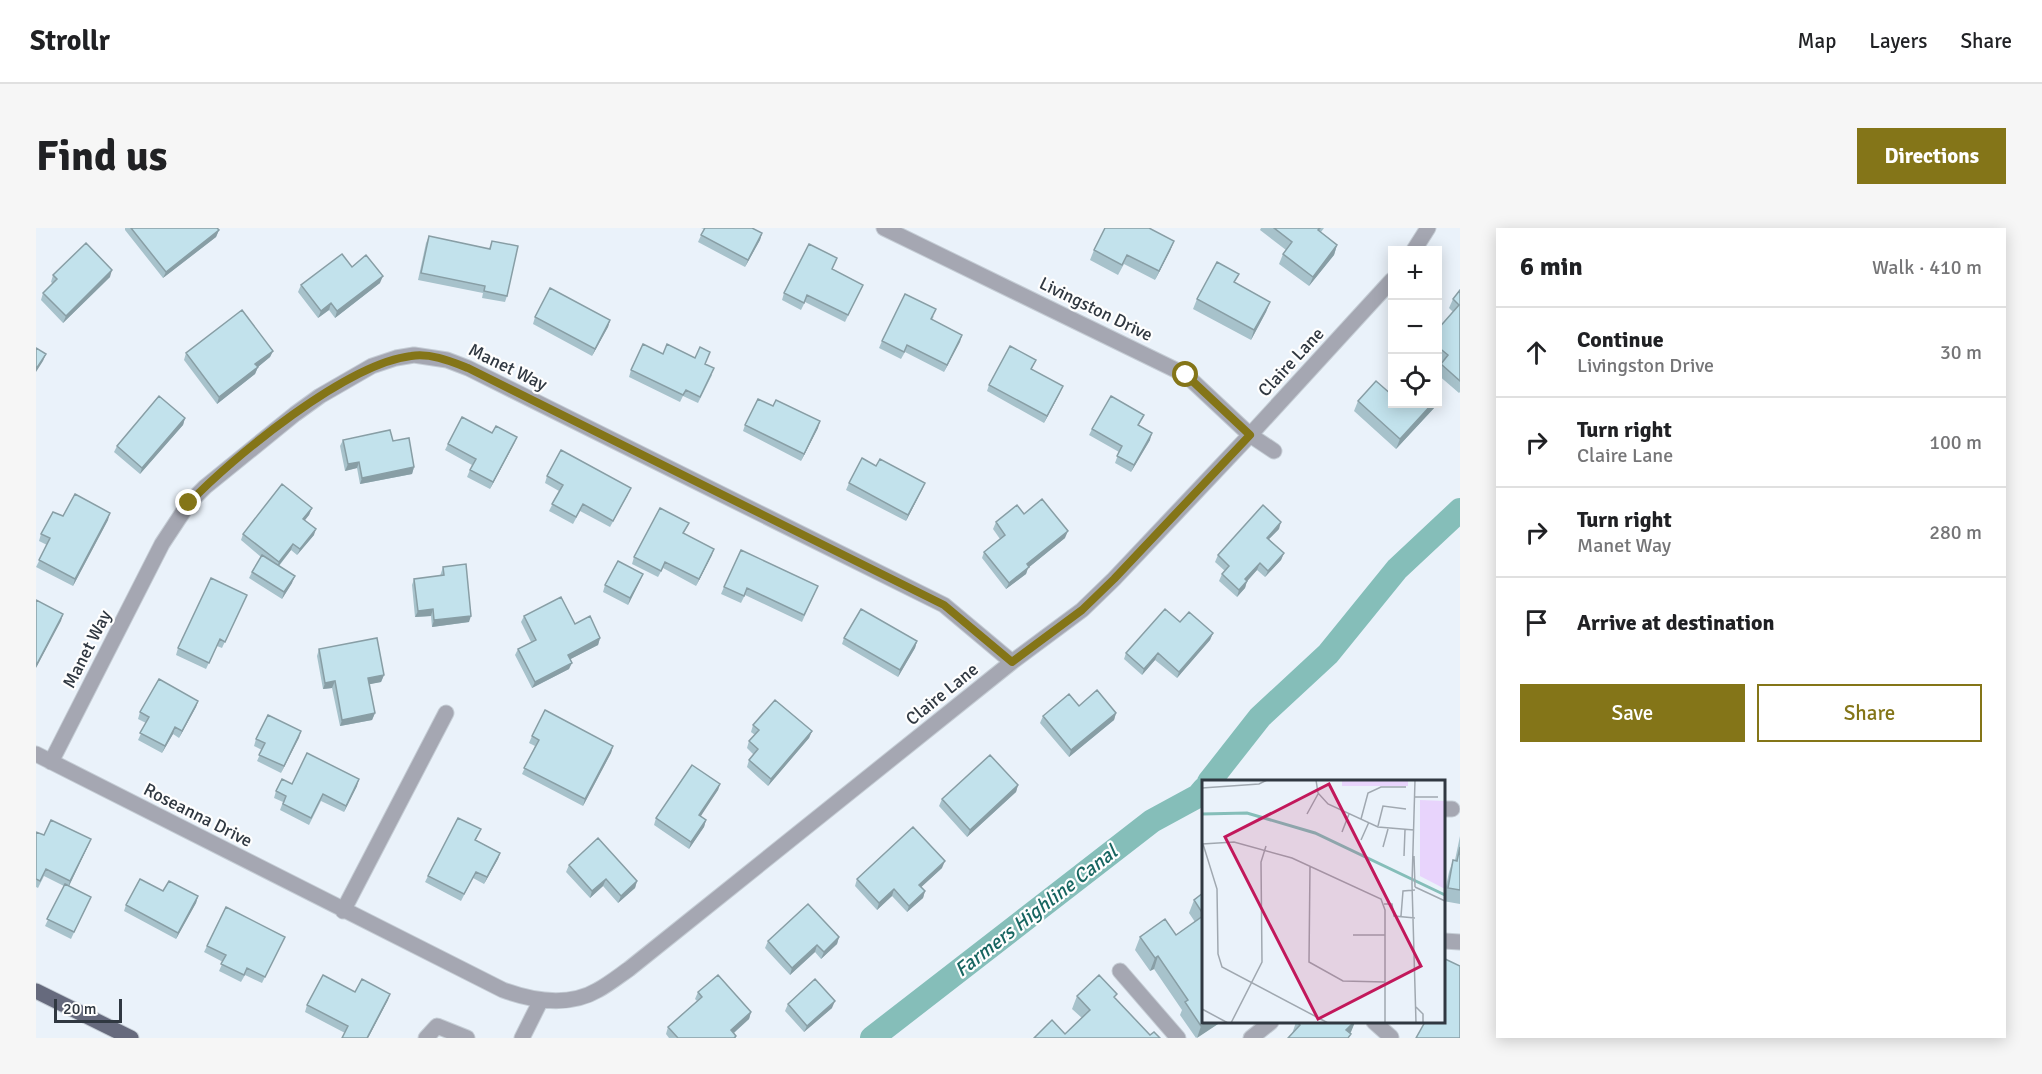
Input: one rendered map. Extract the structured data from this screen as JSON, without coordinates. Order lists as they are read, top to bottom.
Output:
{
  "streets": {
    "street": [
      "Livingston Drive",
      "Claire Lane",
      "Manet Way",
      "Roseanna Drive"
    ]
  },
  "crossings": [
    ["Livingston Drive", "Claire Lane"],
    ["Claire Lane", "Manet Way"],
    ["Claire Lane", "Roseanna Drive"],
    ["Manet Way", "Roseanna Drive"]
  ],
  "water": ["Farmers Highline Canal"],
  "scale_bar": "20 m",
  "page": {
    "header": "Strollr",
    "nav": ["Map", "Layers", "Share"],
    "buttons": [
      "Directions",
      ["Save", "Share"]
    ],
    "title": "Find us",
    "heading": ["6 min", "Walk · 410 m"],
    "map_buttons": ["+", "−"],
    "list": [
      ["Continue", "Livingston Drive", "30 m"],
      ["Turn right", "Claire Lane", "100 m"],
      ["Turn right", "Manet Way", "280 m"],
      "Arrive at destination"
    ],
    "scale": "20 m"
  }
}
